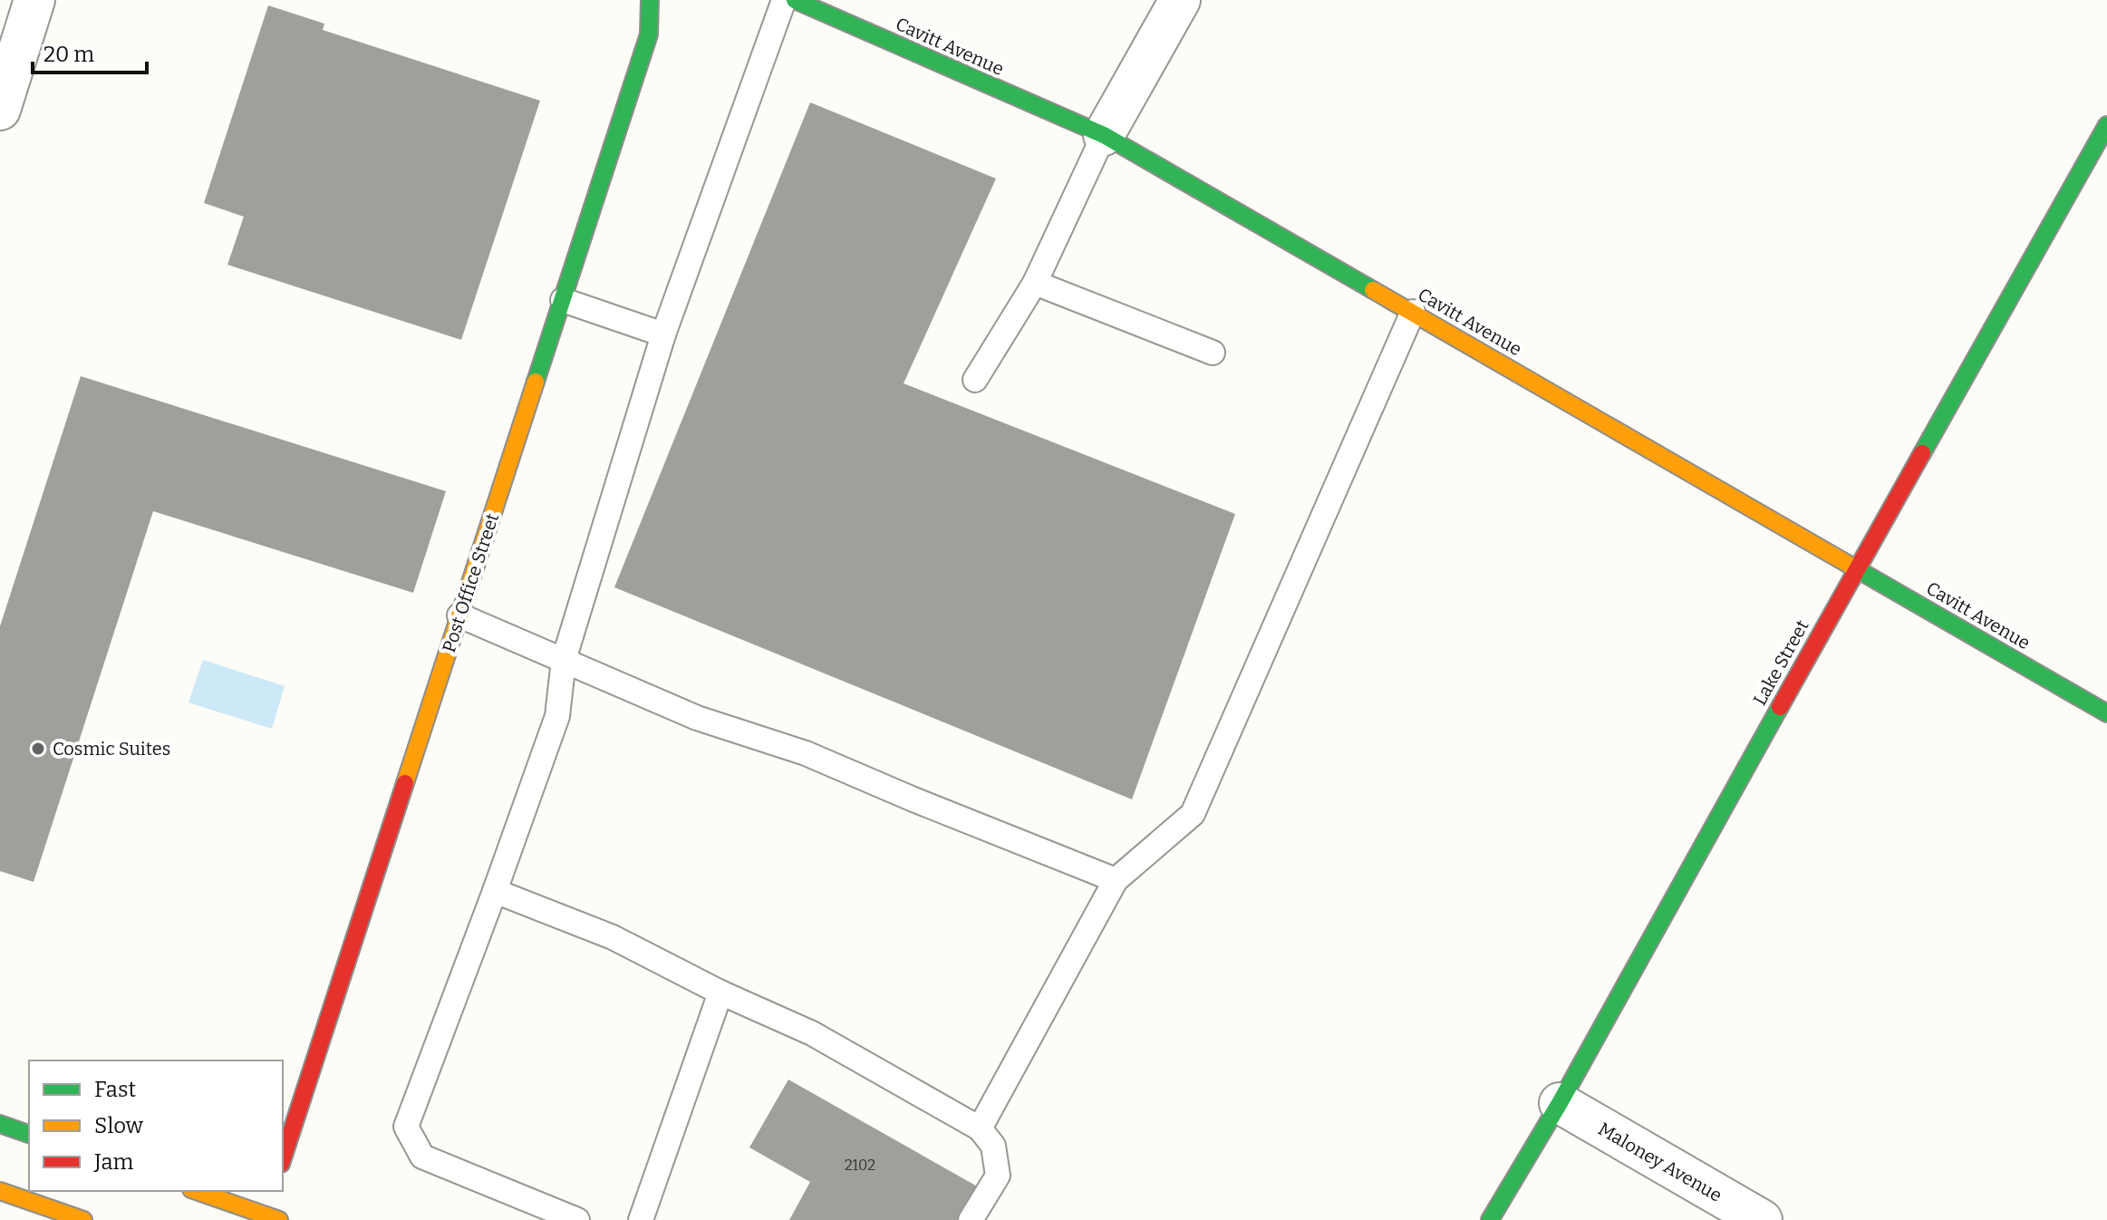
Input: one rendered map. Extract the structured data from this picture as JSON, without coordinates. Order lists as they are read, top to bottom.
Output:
{
  "streets": {
    "street": [
      "Cavitt Avenue",
      "Post Office Street",
      "Lake Street",
      "Maloney Avenue"
    ]
  },
  "crossings": [
    ["Cavitt Avenue", "Lake Street"],
    ["Lake Street", "Maloney Avenue"]
  ],
  "places": ["Cosmic Suites"],
  "house_numbers": ["2102"],
  "legend": ["Fast", "Slow", "Jam"],
  "scale_bar": "20 m"
}
